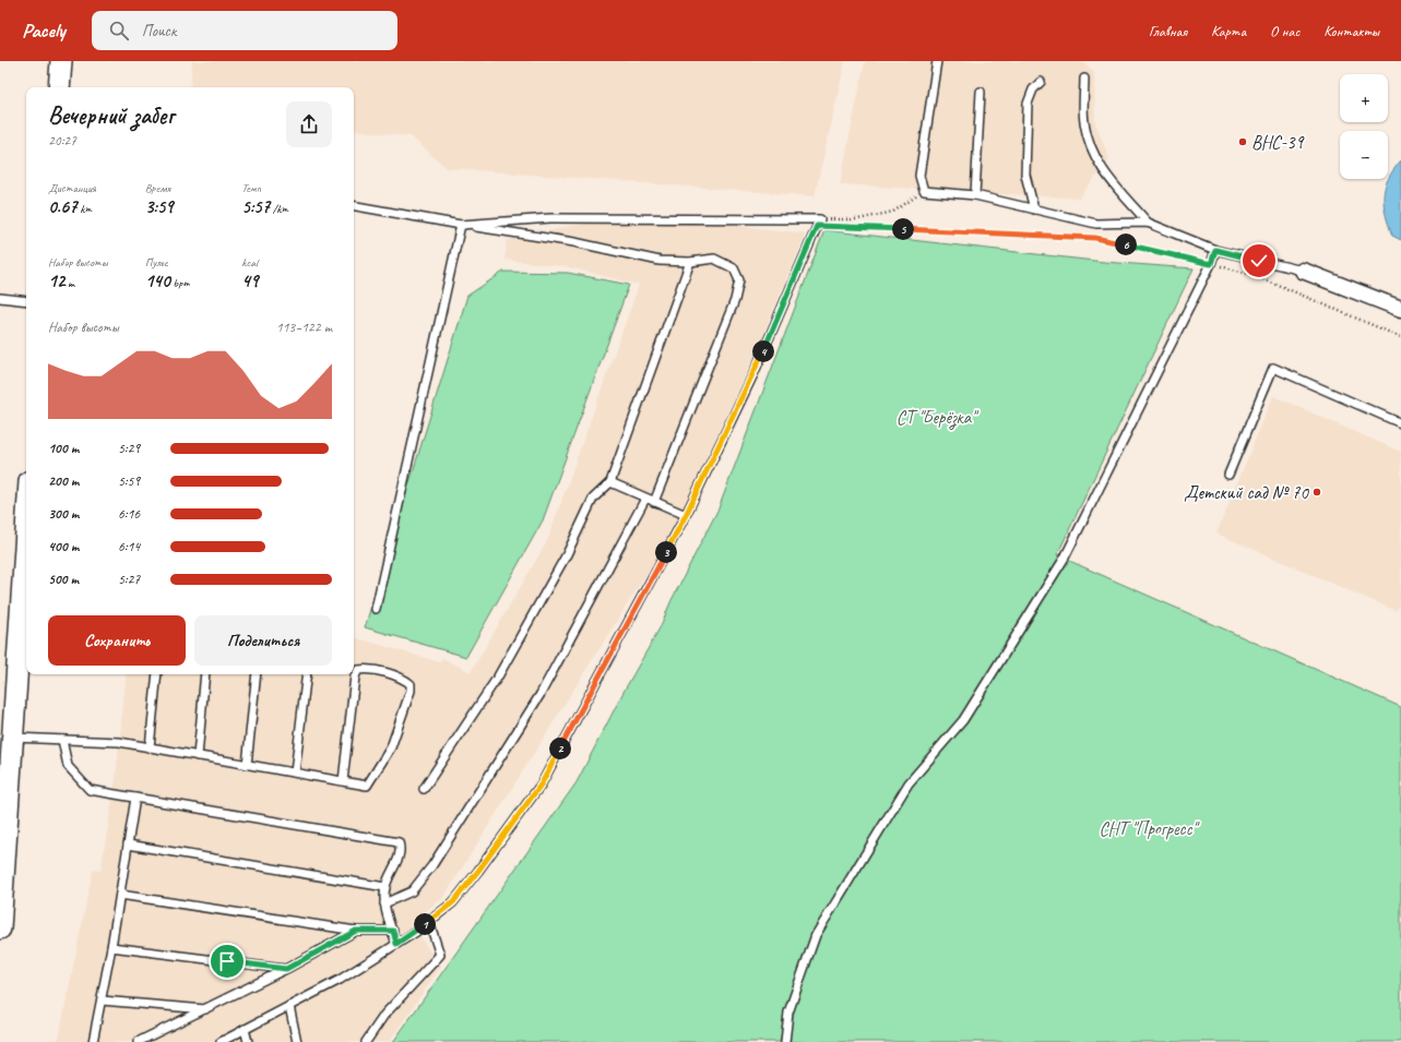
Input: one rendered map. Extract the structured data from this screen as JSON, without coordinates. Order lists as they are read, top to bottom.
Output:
{
  "parks": ["СТ \"Берёзка\"", "СНТ \"Прогресс\""],
  "places": ["ВНС-39", "Детский сад № 70"],
  "page": {
    "header": "Pacely",
    "search": "Поиск",
    "nav": [
      "Главная",
      "Карта",
      "О нас",
      "Контакты"
    ],
    "map_buttons": ["+", "−"],
    "heading": ["Вечерний забег", "20:27"],
    "stats": [
      ["Дистанция", "0.67 km"],
      ["Время", "3:59"],
      ["Темп", "5:57 /km"],
      ["Набор высоты", "12 m"],
      ["Пульс", "140 bpm"],
      ["kcal", "49"]
    ],
    "pins": [
      "5",
      "6",
      "4",
      "3",
      "2",
      "1"
    ],
    "chart": ["Набор высоты", "113–122 m"],
    "list": [
      {
        "name": "100 m",
        "note": "5:29"
      },
      {
        "name": "200 m",
        "note": "5:59"
      },
      {
        "name": "300 m",
        "note": "6:16"
      },
      {
        "name": "400 m",
        "note": "6:14"
      },
      {
        "name": "500 m",
        "note": "5:27"
      }
    ],
    "buttons": ["Сохранить", "Поделиться"]
  }
}
